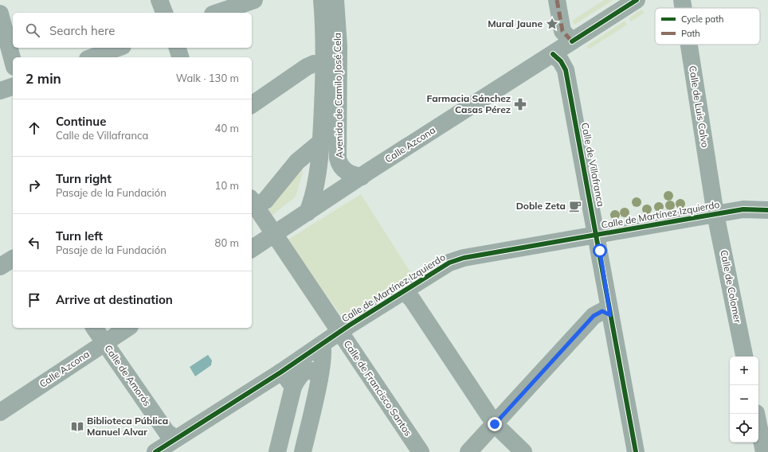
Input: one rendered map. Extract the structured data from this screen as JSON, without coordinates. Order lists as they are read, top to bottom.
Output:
{
  "streets": {
    "street": [
      "Avenida de Camilo José Cela",
      "Calle de Luis Calvo",
      "Calle Azcona",
      "Calle de Villafranca",
      "Calle de Martínez Izquierdo",
      "Calle de Colomer",
      "Calle de Amorós",
      "Calle de Francisco Santos"
    ]
  },
  "crossings": [
    ["Avenida de Camilo José Cela", "Calle Azcona"],
    ["Avenida de Camilo José Cela", "Calle de Francisco Santos"],
    ["Calle de Luis Calvo", "Calle de Martínez Izquierdo"],
    ["Calle de Luis Calvo", "Calle de Colomer"],
    ["Calle Azcona", "Calle de Villafranca"],
    ["Calle Azcona", "Calle de Amorós"],
    ["Calle Azcona", "Calle de Francisco Santos"],
    ["Calle de Villafranca", "Calle de Martínez Izquierdo"],
    ["Calle de Martínez Izquierdo", "Calle de Colomer"],
    ["Calle de Martínez Izquierdo", "Calle de Amorós"],
    ["Calle de Martínez Izquierdo", "Calle de Francisco Santos"]
  ],
  "places": {
    "place": ["Mural Jaune"],
    "pharmacy": ["Farmacia Sánchez Casas Pérez"],
    "cafe": ["Doble Zeta"],
    "library": ["Biblioteca Pública Manuel Alvar"]
  },
  "legend": ["Cycle path", "Path"],
  "page": {
    "search": "Search here",
    "heading": ["2 min", "Walk · 130 m"],
    "list": [
      ["Continue", "Calle de Villafranca", "40 m"],
      ["Turn right", "Pasaje de la Fundación", "10 m"],
      ["Turn left", "Pasaje de la Fundación", "80 m"],
      "Arrive at destination"
    ],
    "map_buttons": ["+", "−"]
  }
}
